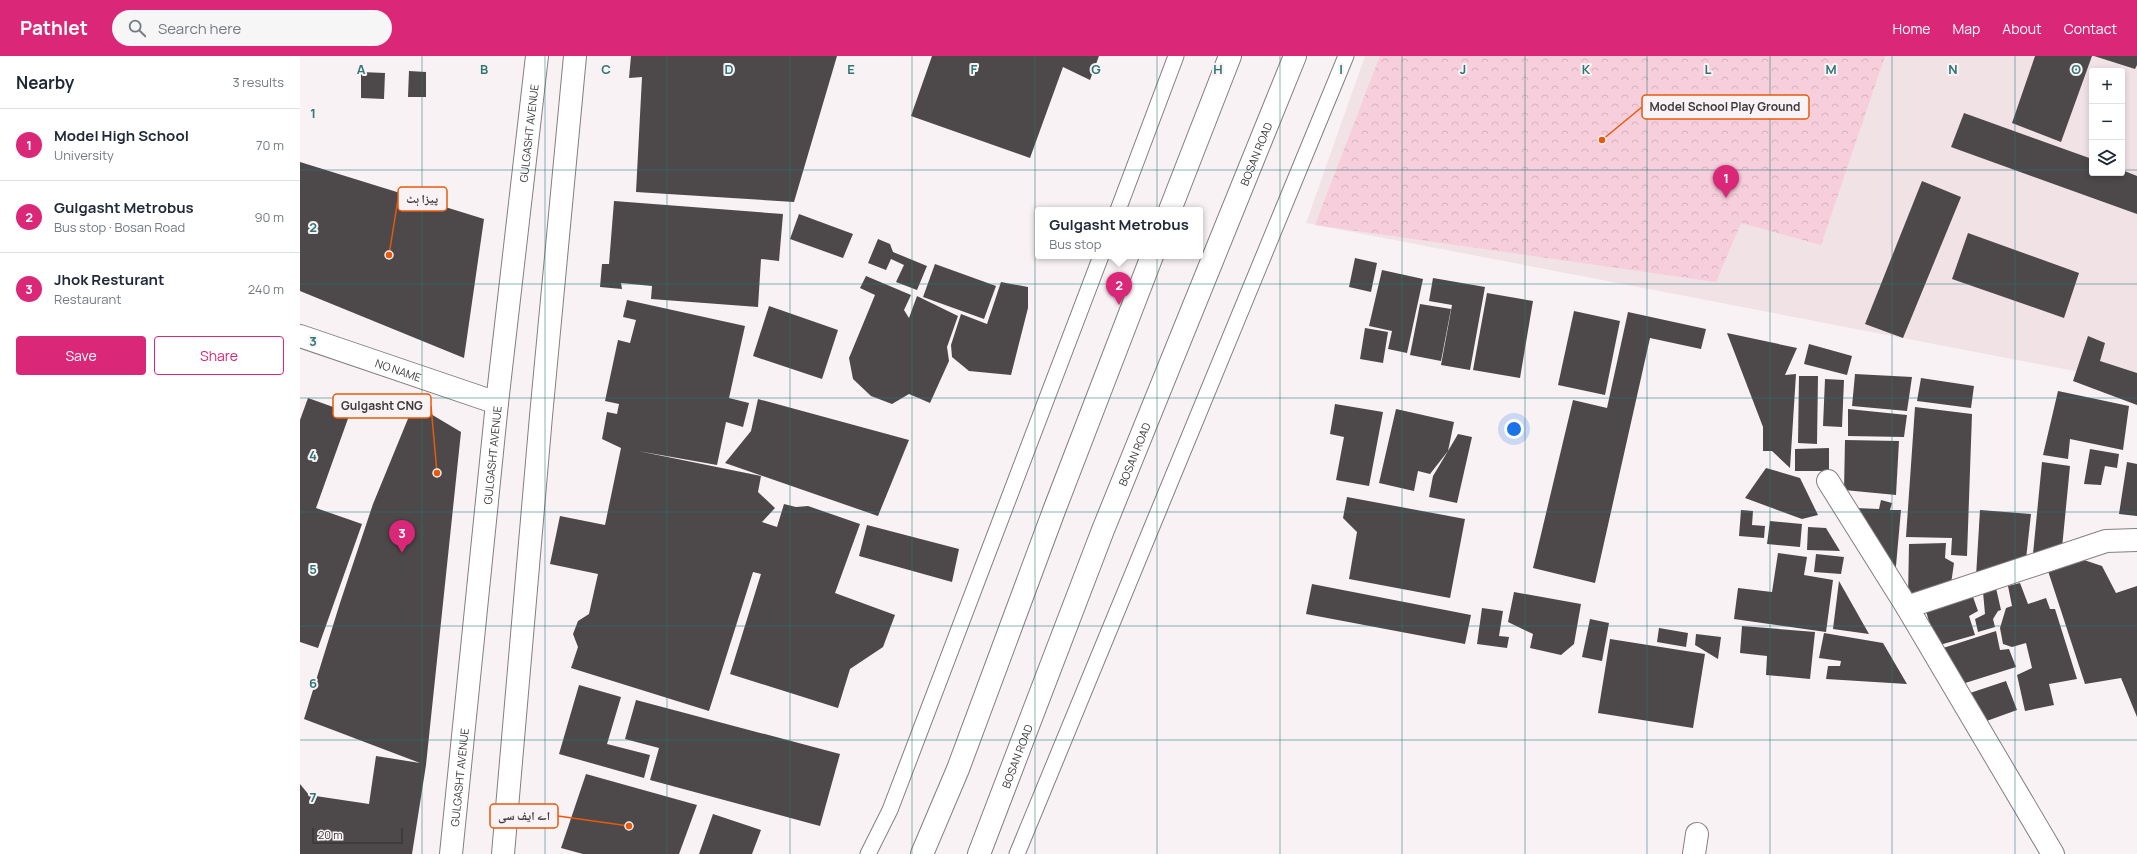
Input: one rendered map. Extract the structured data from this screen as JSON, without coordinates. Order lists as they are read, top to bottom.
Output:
{
  "streets": {
    "street": ["GULGASHT AVENUE", "BOSAN ROAD", "NO NAME"]
  },
  "crossings": [
    ["GULGASHT AVENUE", "NO NAME"]
  ],
  "places": [
    "Model School Play Ground",
    "پیزا ہٹ",
    "Gulgasht CNG",
    "اے ایف سی"
  ],
  "scale_bar": "20 m",
  "page": {
    "header": "Pathlet",
    "search": "Search here",
    "nav": [
      "Home",
      "Map",
      "About",
      "Contact"
    ],
    "heading": ["Nearby", "3 results"],
    "map_buttons": ["+", "−"],
    "list": [
      {
        "mark": "1",
        "name": "Model High School",
        "note": "University",
        "value": "70 m"
      },
      {
        "mark": "2",
        "name": "Gulgasht Metrobus",
        "note": "Bus stop · Bosan Road",
        "value": "90 m"
      },
      {
        "mark": "3",
        "name": "Jhok Resturant",
        "note": "Restaurant",
        "value": "240 m"
      }
    ],
    "pins": ["1", "2", "3"],
    "popup": ["Gulgasht Metrobus", "Bus stop"],
    "buttons": ["Save", "Share"],
    "scale": "20 m"
  },
  "grid": {
    "columns": [
      "A",
      "B",
      "C",
      "D",
      "E",
      "F",
      "G",
      "H",
      "I",
      "J",
      "K",
      "L",
      "M",
      "N",
      "O"
    ],
    "rows": [
      "1",
      "2",
      "3",
      "4",
      "5",
      "6",
      "7"
    ]
  }
}
